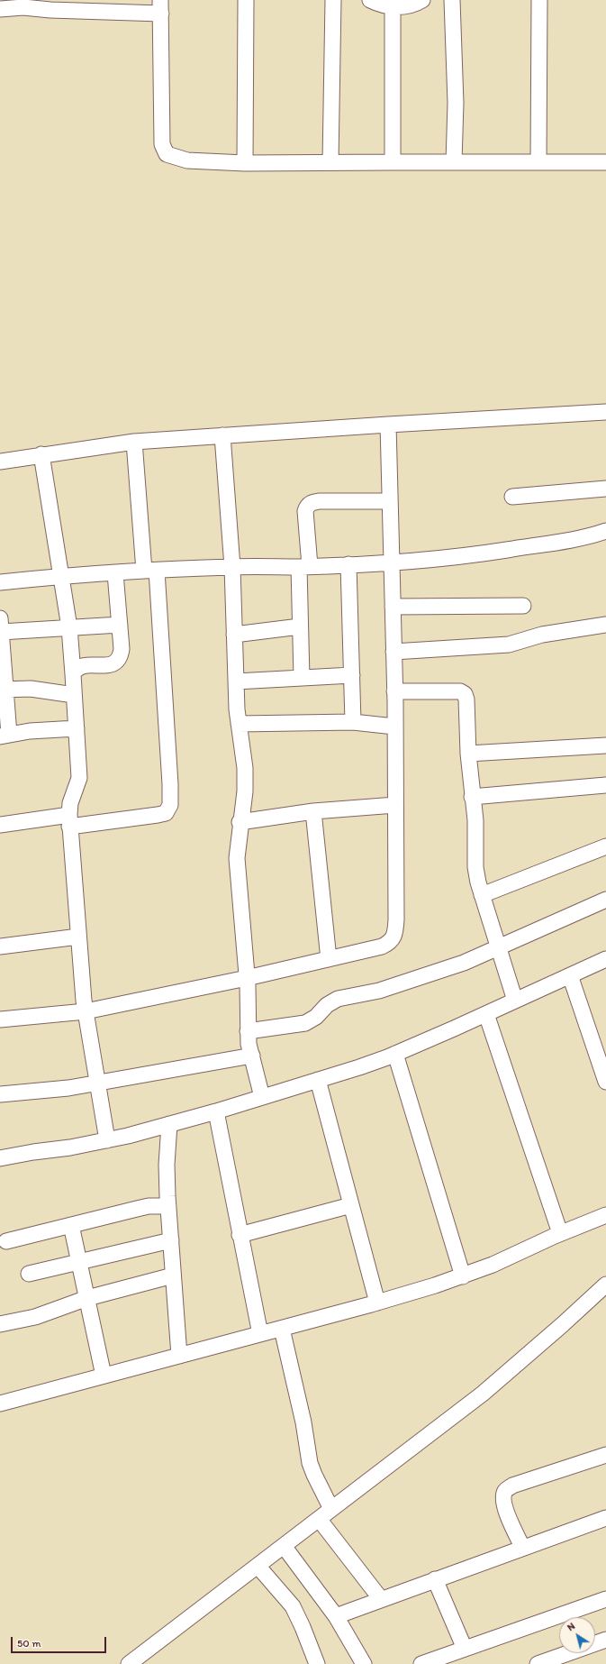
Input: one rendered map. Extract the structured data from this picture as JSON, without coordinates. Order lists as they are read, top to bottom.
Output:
{
  "scale_bar": "50 m",
  "north": "top left"
}
